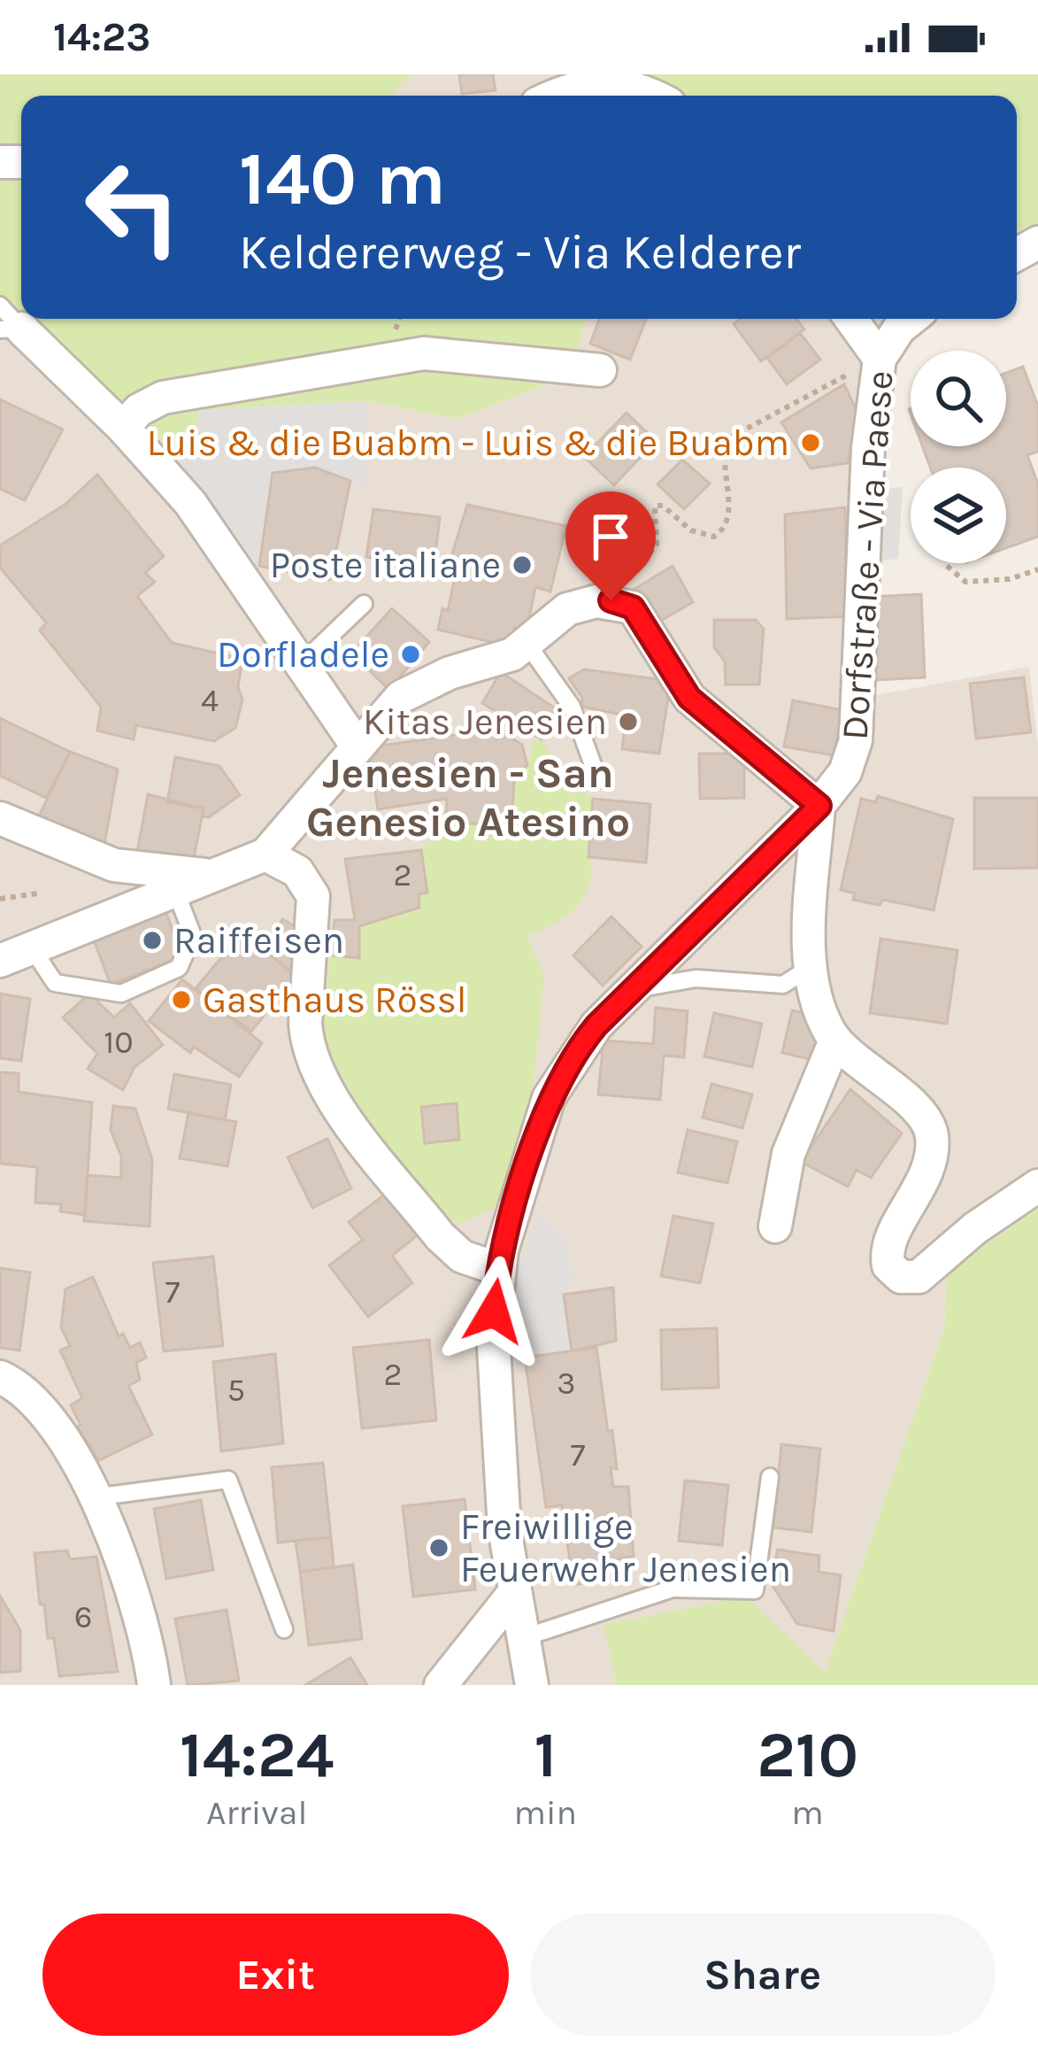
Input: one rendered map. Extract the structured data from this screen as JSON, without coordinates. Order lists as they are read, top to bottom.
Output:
{
  "streets": {
    "street": ["Dorfstraße - Via Paese"]
  },
  "districts": ["Jenesien - San Genesio Atesino"],
  "places": [
    "Luis & die Buabm - Luis & die Buabm",
    "Poste italiane",
    "Dorfladele",
    "Kitas Jenesien",
    "Raiffeisen",
    "Gasthaus Rössl",
    "Freiwillige Feuerwehr Jenesien"
  ],
  "house_numbers": [
    "4",
    "2",
    "10",
    "7",
    "2",
    "3",
    "5",
    "7",
    "6"
  ],
  "page": {
    "status": "14:23",
    "turn": ["140 m", "Keldererweg - Via Kelderer"],
    "eta": [
      "14:24",
      "Arrival",
      "1",
      "min",
      "210",
      "m"
    ],
    "buttons": ["Exit", "Share"]
  }
}
